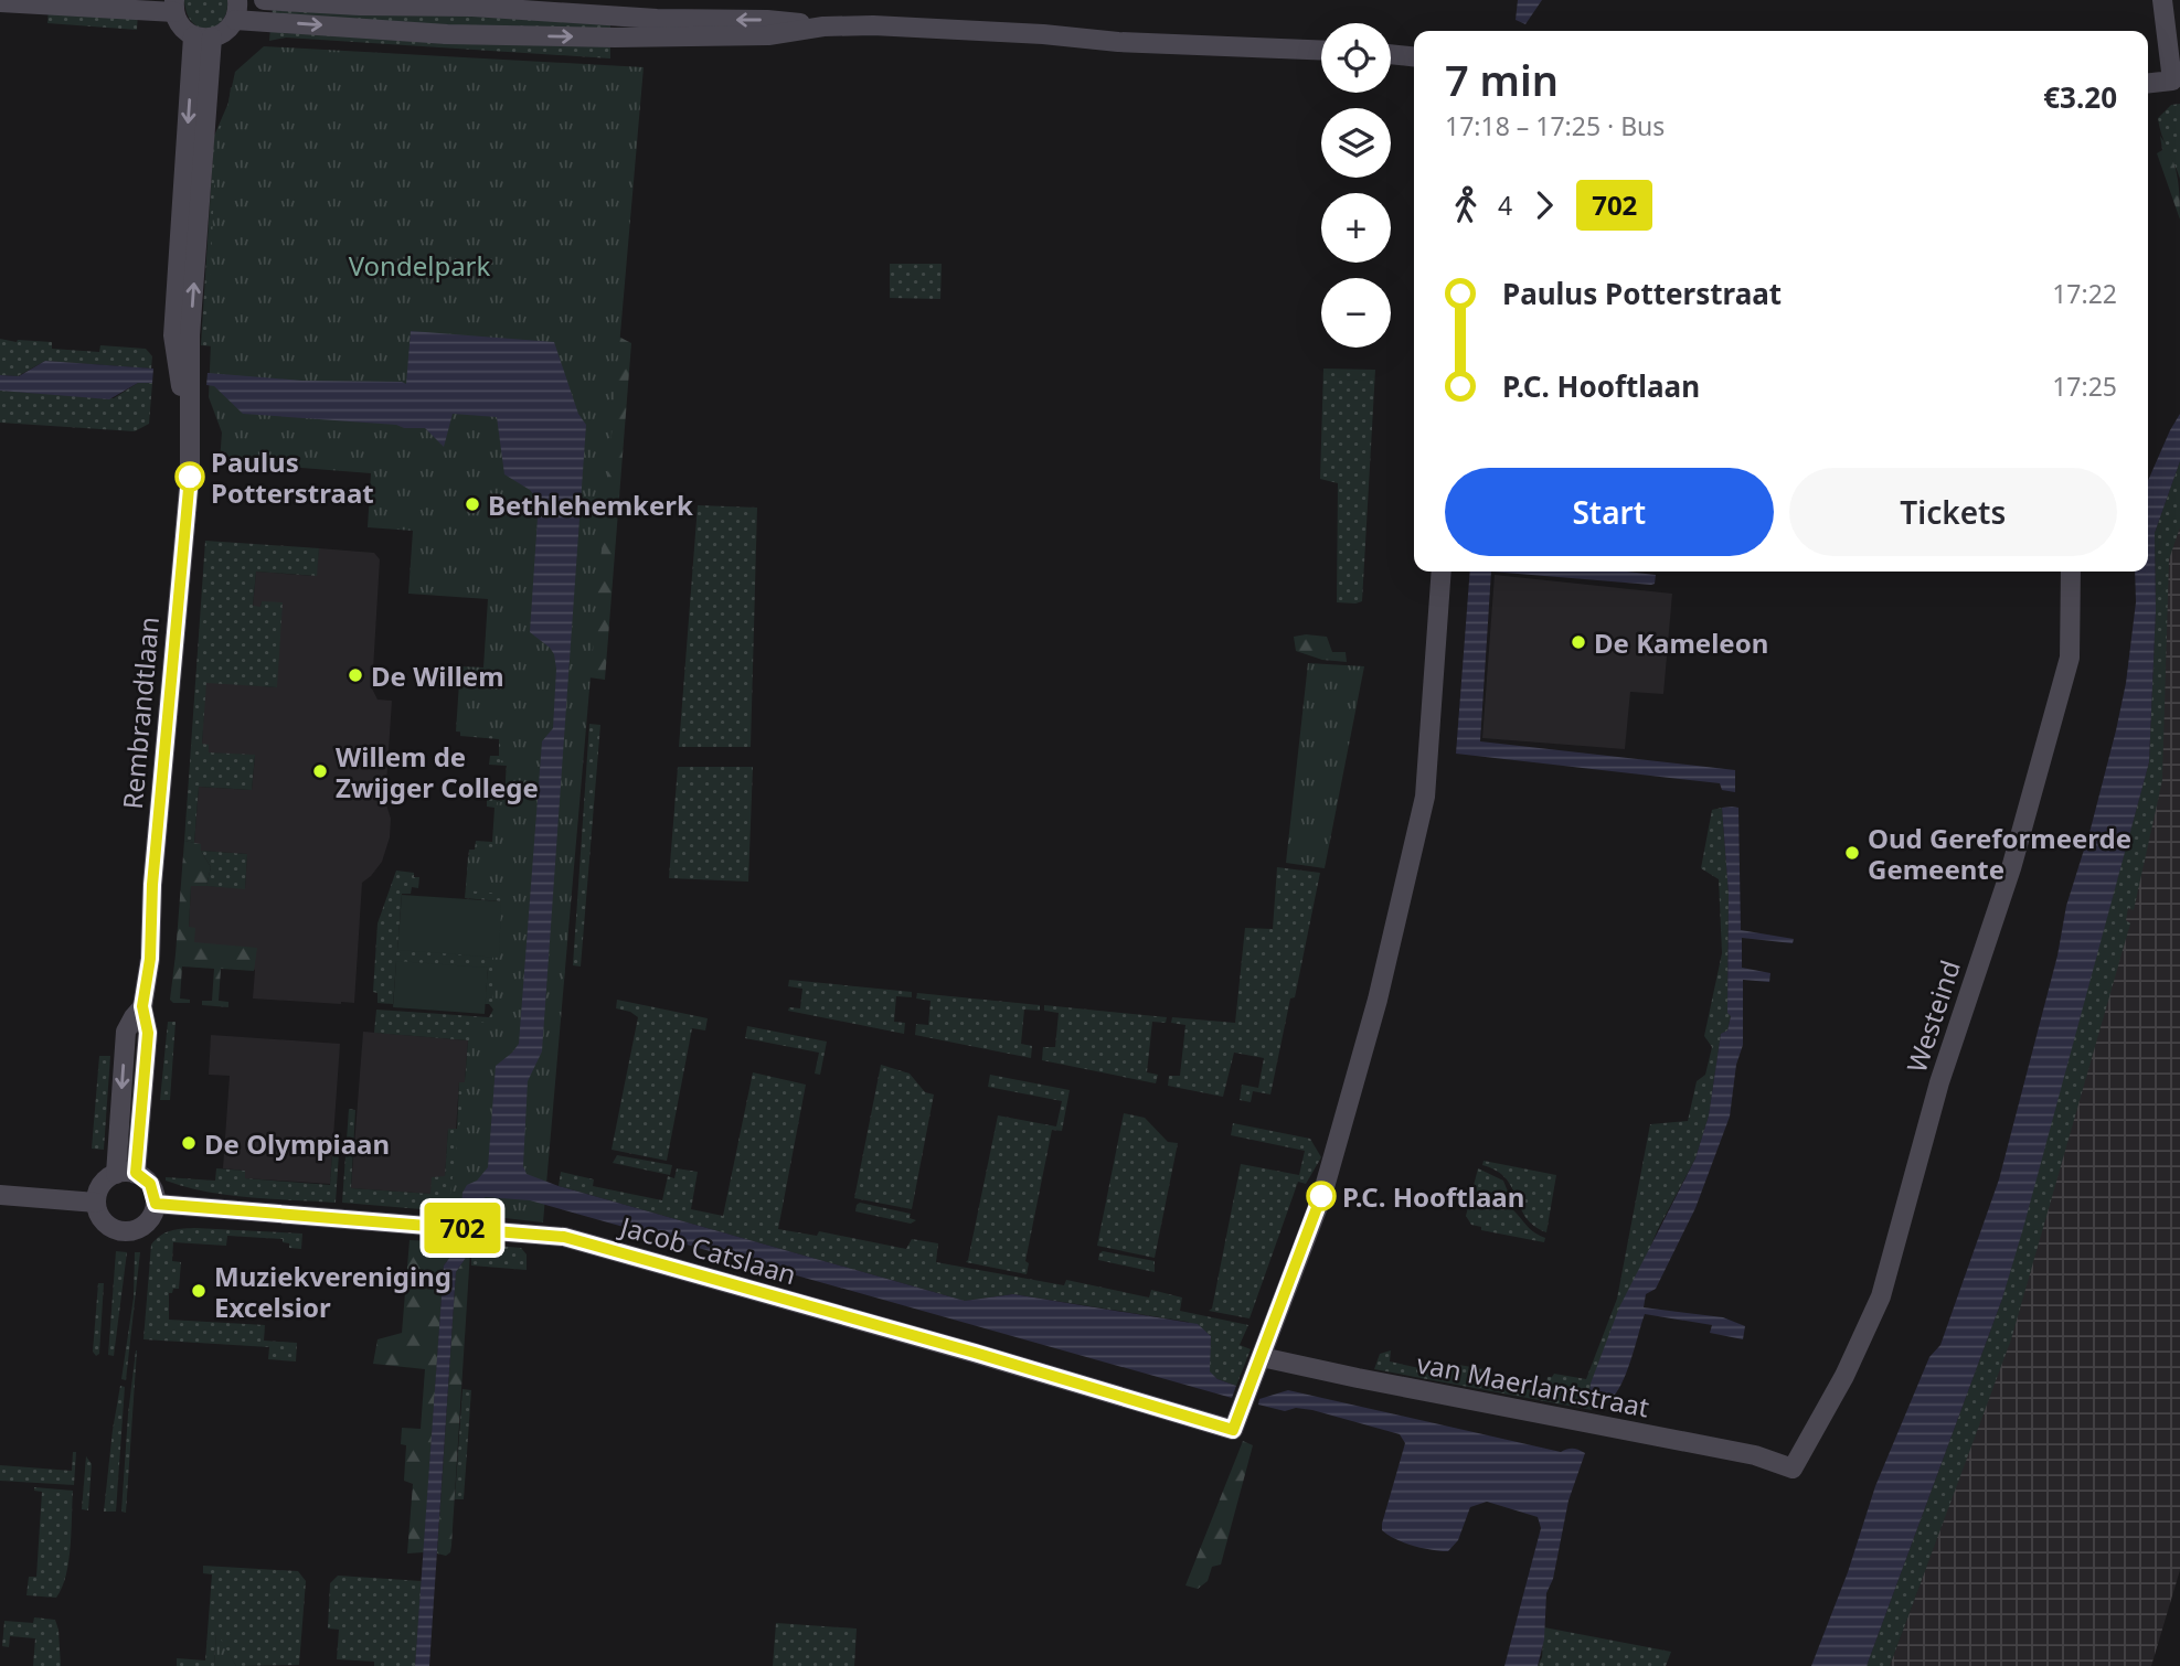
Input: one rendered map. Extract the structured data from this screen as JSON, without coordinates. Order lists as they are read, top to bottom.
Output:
{
  "streets": {
    "street": [
      "Rembrandtlaan",
      "Westeind",
      "Jacob Catslaan",
      "van Maerlantstraat"
    ]
  },
  "crossings": [
    ["Rembrandtlaan", "Jacob Catslaan"],
    ["Westeind", "van Maerlantstraat"],
    ["Jacob Catslaan", "van Maerlantstraat"]
  ],
  "parks": ["Vondelpark"],
  "places": [
    "Paulus Potterstraat",
    "Bethlehemkerk",
    "De Kameleon",
    "De Willem",
    "Willem de Zwijger College",
    "Oud Gereformeerde Gemeente",
    "De Olympiaan",
    "P.C. Hooftlaan",
    "Muziekvereniging Excelsior"
  ],
  "lines": ["bus line 702"],
  "page": {
    "on_map": "702",
    "map_buttons": ["+", "−"],
    "heading": ["7 min", "17:18 – 17:25 · Bus", "€3.20"],
    "legs": ["4", "702"],
    "list": [
      {
        "name": "Paulus Potterstraat",
        "value": "17:22"
      },
      {
        "name": "P.C. Hooftlaan",
        "value": "17:25"
      }
    ],
    "buttons": ["Start", "Tickets"]
  }
}
